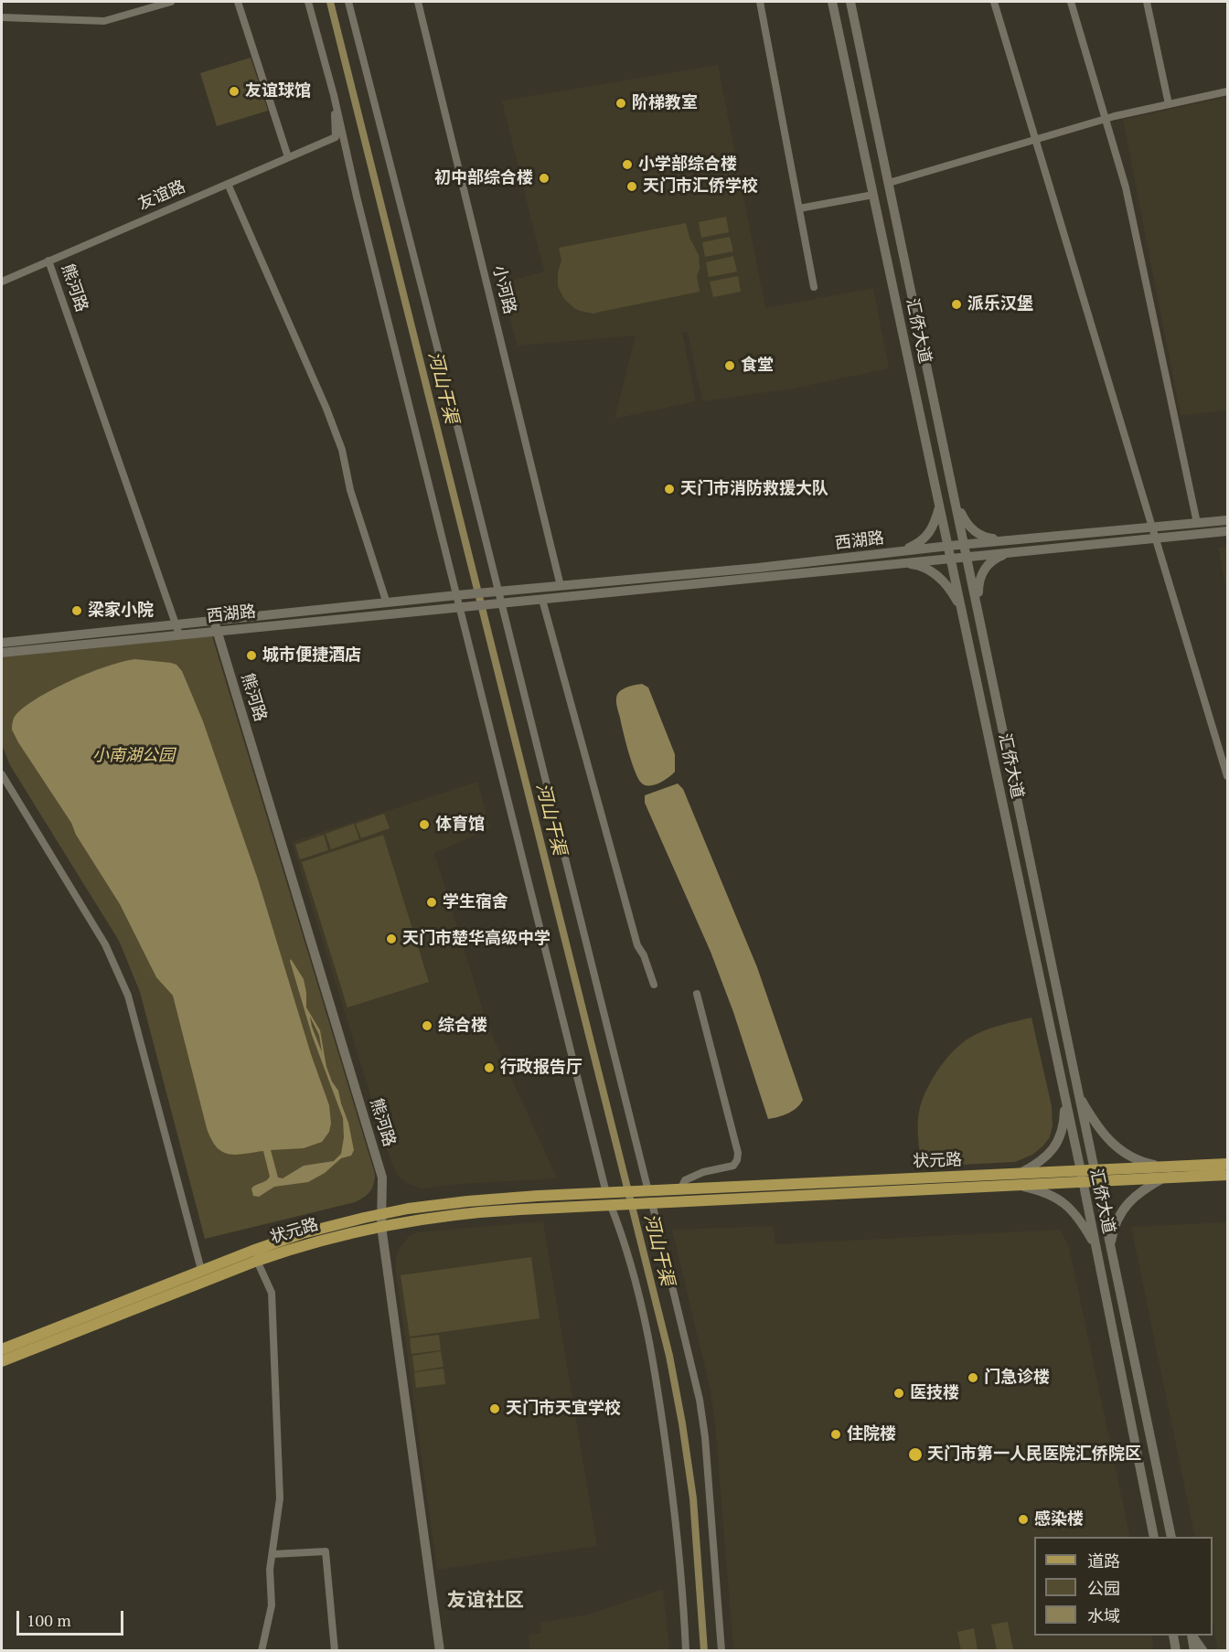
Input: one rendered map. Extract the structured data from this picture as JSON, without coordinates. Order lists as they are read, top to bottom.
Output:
{
  "streets": {
    "main road": [
      "熊河路",
      "汇侨大道",
      "西湖路",
      "状元路"
    ],
    "street": ["友谊路", "小河路"]
  },
  "crossings": [
    ["友谊路", "熊河路"],
    ["熊河路", "西湖路"],
    ["熊河路", "状元路"],
    ["小河路", "西湖路"],
    ["汇侨大道", "西湖路"],
    ["汇侨大道", "状元路"]
  ],
  "districts": ["友谊社区"],
  "water": ["河山干渠"],
  "parks": ["小南湖公园"],
  "places": [
    "友谊球馆",
    "阶梯教室",
    "小学部综合楼",
    "初中部综合楼",
    "天门市汇侨学校",
    "派乐汉堡",
    "食堂",
    "天门市消防救援大队",
    "梁家小院",
    "城市便捷酒店",
    "体育馆",
    "学生宿舍",
    "天门市楚华高级中学",
    "综合楼",
    "行政报告厅",
    "门急诊楼",
    "医技楼",
    "天门市天宜学校",
    "住院楼",
    "天门市第一人民医院汇侨院区",
    "感染楼"
  ],
  "legend": ["道路", "公园", "水域"],
  "scale_bar": "100 m"
}
